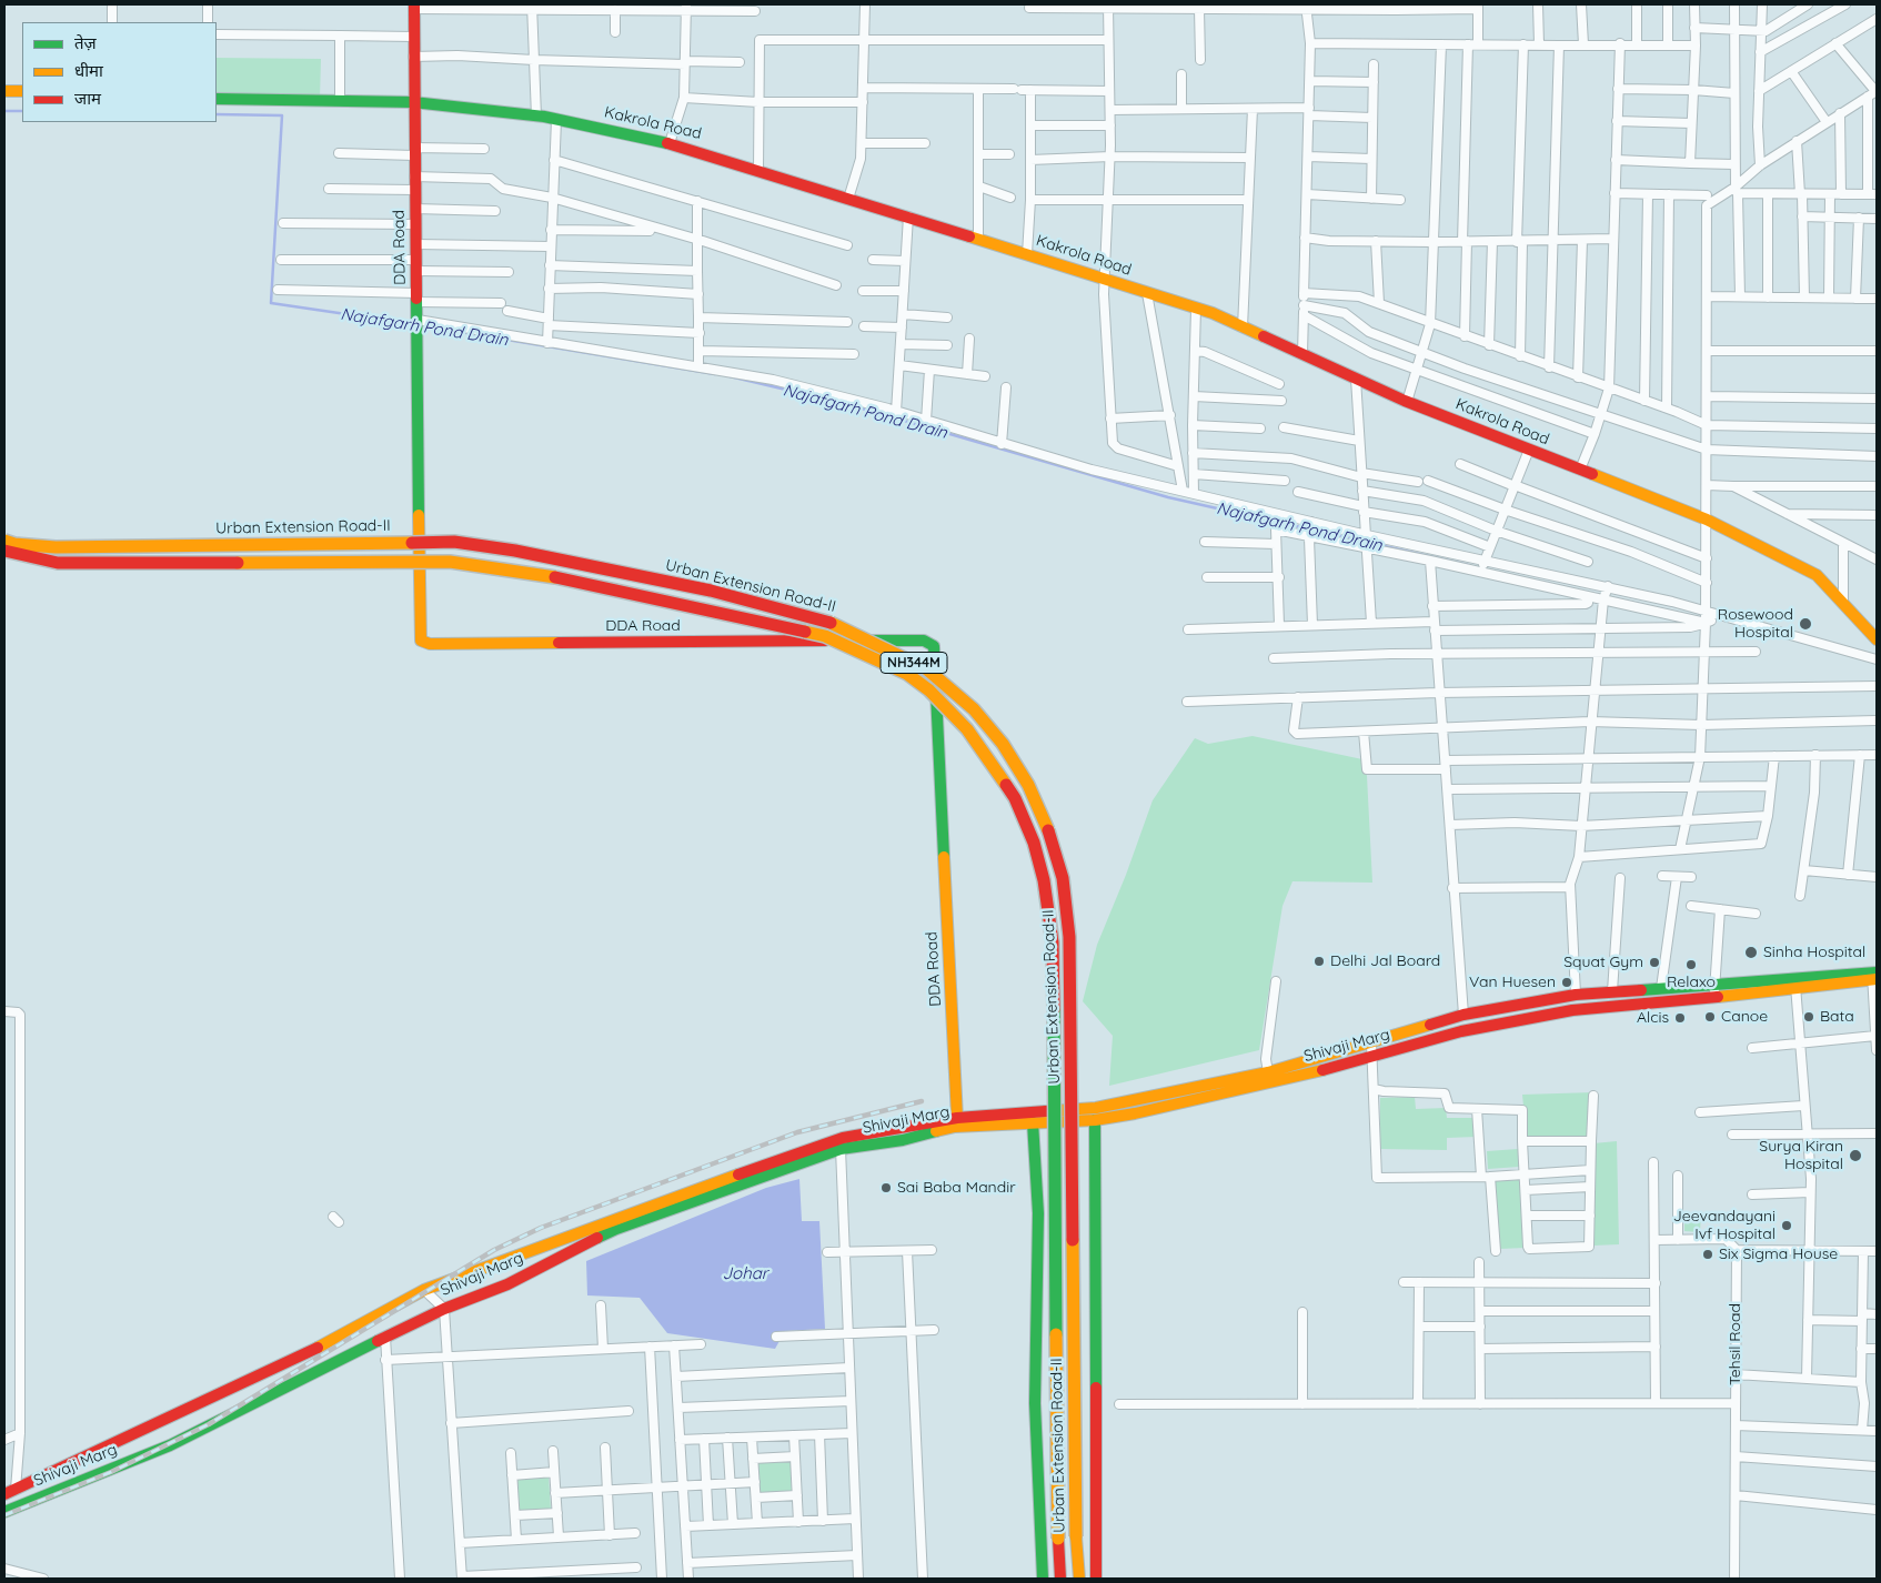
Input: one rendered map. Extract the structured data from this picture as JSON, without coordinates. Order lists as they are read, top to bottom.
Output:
{
  "streets": {
    "main road": [
      "Kakrola Road",
      "DDA Road",
      "Urban Extension Road-II",
      "NH344M",
      "Shivaji Marg"
    ],
    "street": ["Tehsil Road"]
  },
  "crossings": [
    ["Kakrola Road", "DDA Road"],
    ["DDA Road", "Shivaji Marg"]
  ],
  "water": ["Najafgarh Pond Drain", "Johar"],
  "places": [
    "Rosewood Hospital",
    "Sinha Hospital",
    "Delhi Jal Board",
    "Squat Gym",
    "Relaxo",
    "Van Huesen",
    "Canoe",
    "Bata",
    "Alcis",
    "Surya Kiran Hospital",
    "Sai Baba Mandir",
    "Jeevandayani Ivf Hospital",
    "Six Sigma House"
  ],
  "legend": ["तेज़", "धीमा", "जाम"]
}
